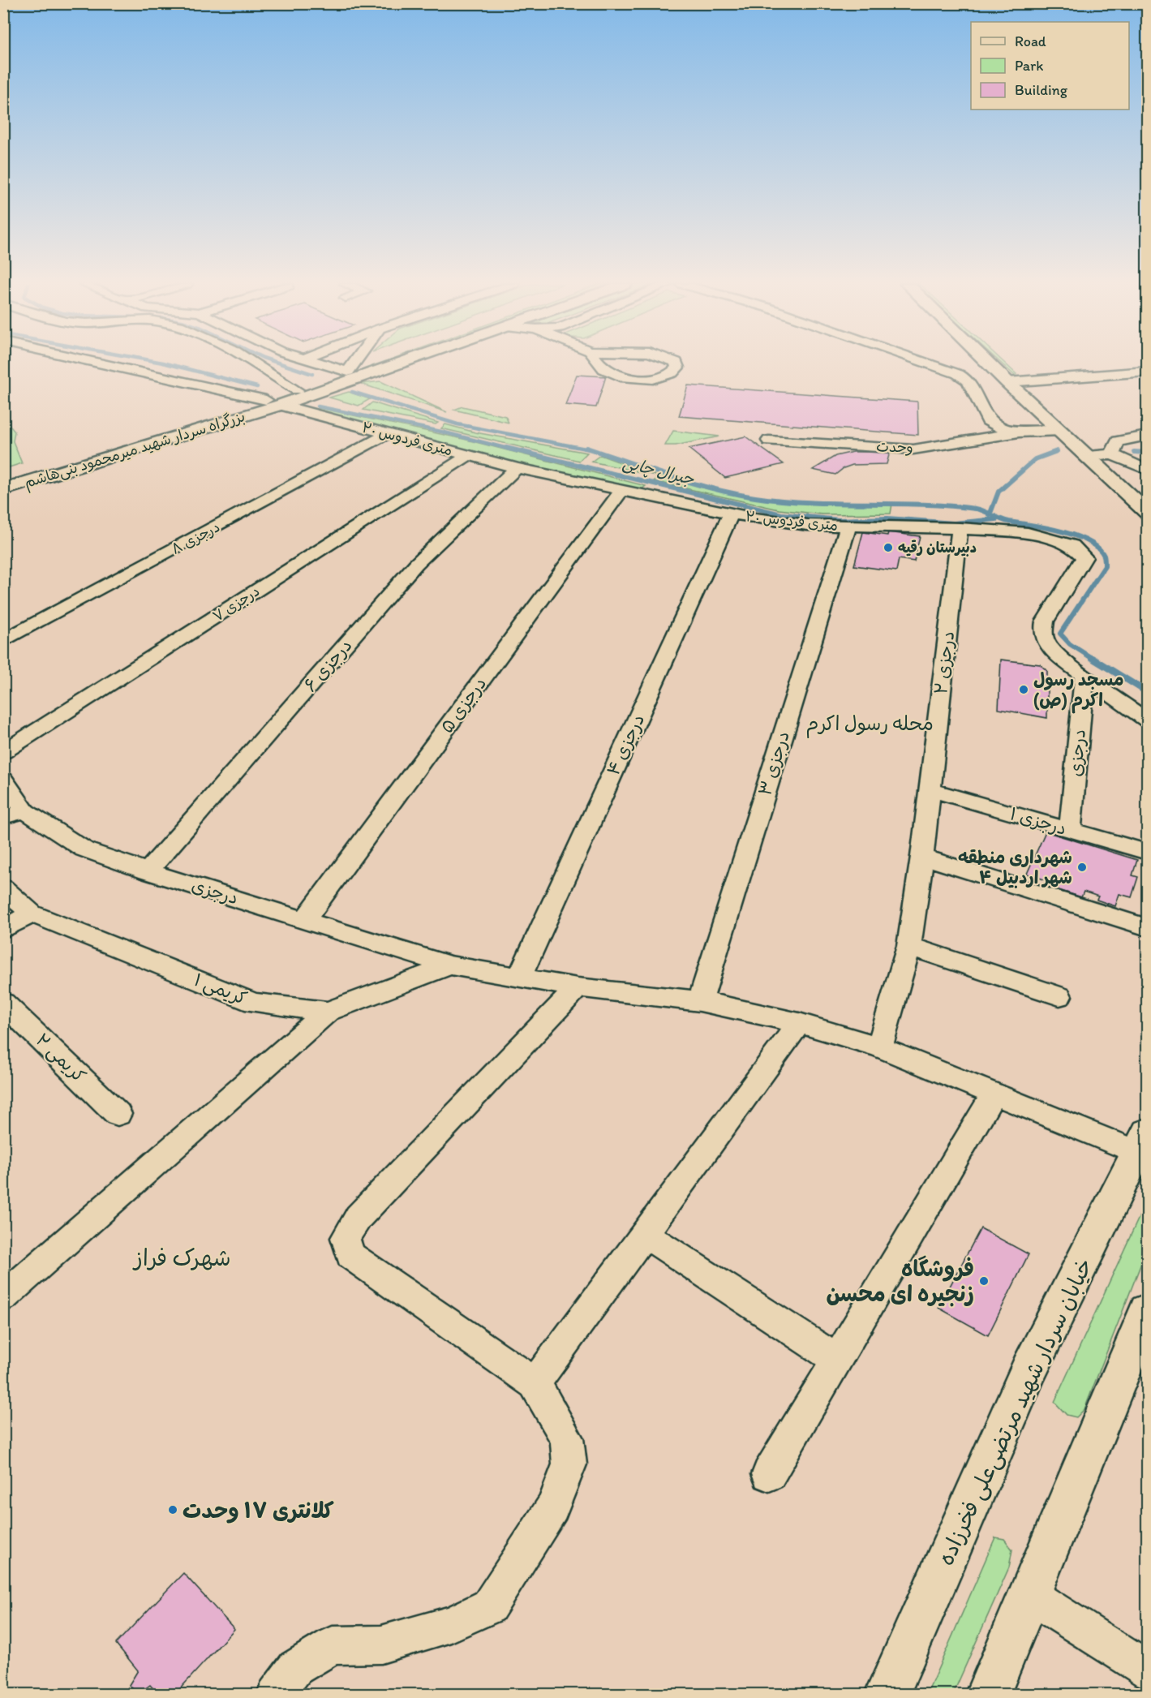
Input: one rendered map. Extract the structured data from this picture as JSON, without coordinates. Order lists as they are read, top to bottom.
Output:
{
  "streets": {
    "main road": ["بزرگراه سردار شهید میرمحمود بنی‌هاشم", "خیابان سردار شهید مرتضی‌علی فخرزاده"],
    "street": [
      "۲۰ متری فردوس",
      "وحدت",
      "درجزی ۸",
      "درجزی ۷",
      "درجزی ۲",
      "درجزی ۶",
      "درجزی ۵",
      "درجزی ۴",
      "درجزی",
      "درجزی ۳",
      "درجزی ۱",
      "کریمی ۱",
      "کریمی ۲"
    ]
  },
  "crossings": [
    ["۲۰ متری فردوس", "بزرگراه سردار شهید میرمحمود بنی‌هاشم"],
    ["۲۰ متری فردوس", "درجزی ۸"],
    ["۲۰ متری فردوس", "درجزی ۷"],
    ["۲۰ متری فردوس", "درجزی ۲"],
    ["۲۰ متری فردوس", "درجزی ۶"],
    ["۲۰ متری فردوس", "درجزی ۵"],
    ["۲۰ متری فردوس", "درجزی ۴"],
    ["۲۰ متری فردوس", "درجزی"],
    ["۲۰ متری فردوس", "درجزی ۳"],
    ["درجزی ۲", "درجزی"],
    ["درجزی ۲", "درجزی ۱"],
    ["درجزی ۶", "درجزی"],
    ["درجزی ۵", "درجزی"],
    ["درجزی ۴", "درجزی"],
    ["درجزی", "درجزی ۳"],
    ["درجزی", "درجزی ۱"],
    ["درجزی", "کریمی ۱"],
    ["درجزی", "خیابان سردار شهید مرتضی‌علی فخرزاده"]
  ],
  "districts": ["محله رسول اکرم", "شهرک فراز"],
  "water": ["جیرال چایی"],
  "places": [
    "دبیرستان رقیه",
    "مسجد رسول اکرم (ص)",
    "شهرداری منطقه ۴ شهر اردبیل",
    "فروشگاه زنجیره ای محسن",
    "کلانتری ۱۷ وحدت"
  ],
  "legend": ["Road", "Park", "Building"]
}
